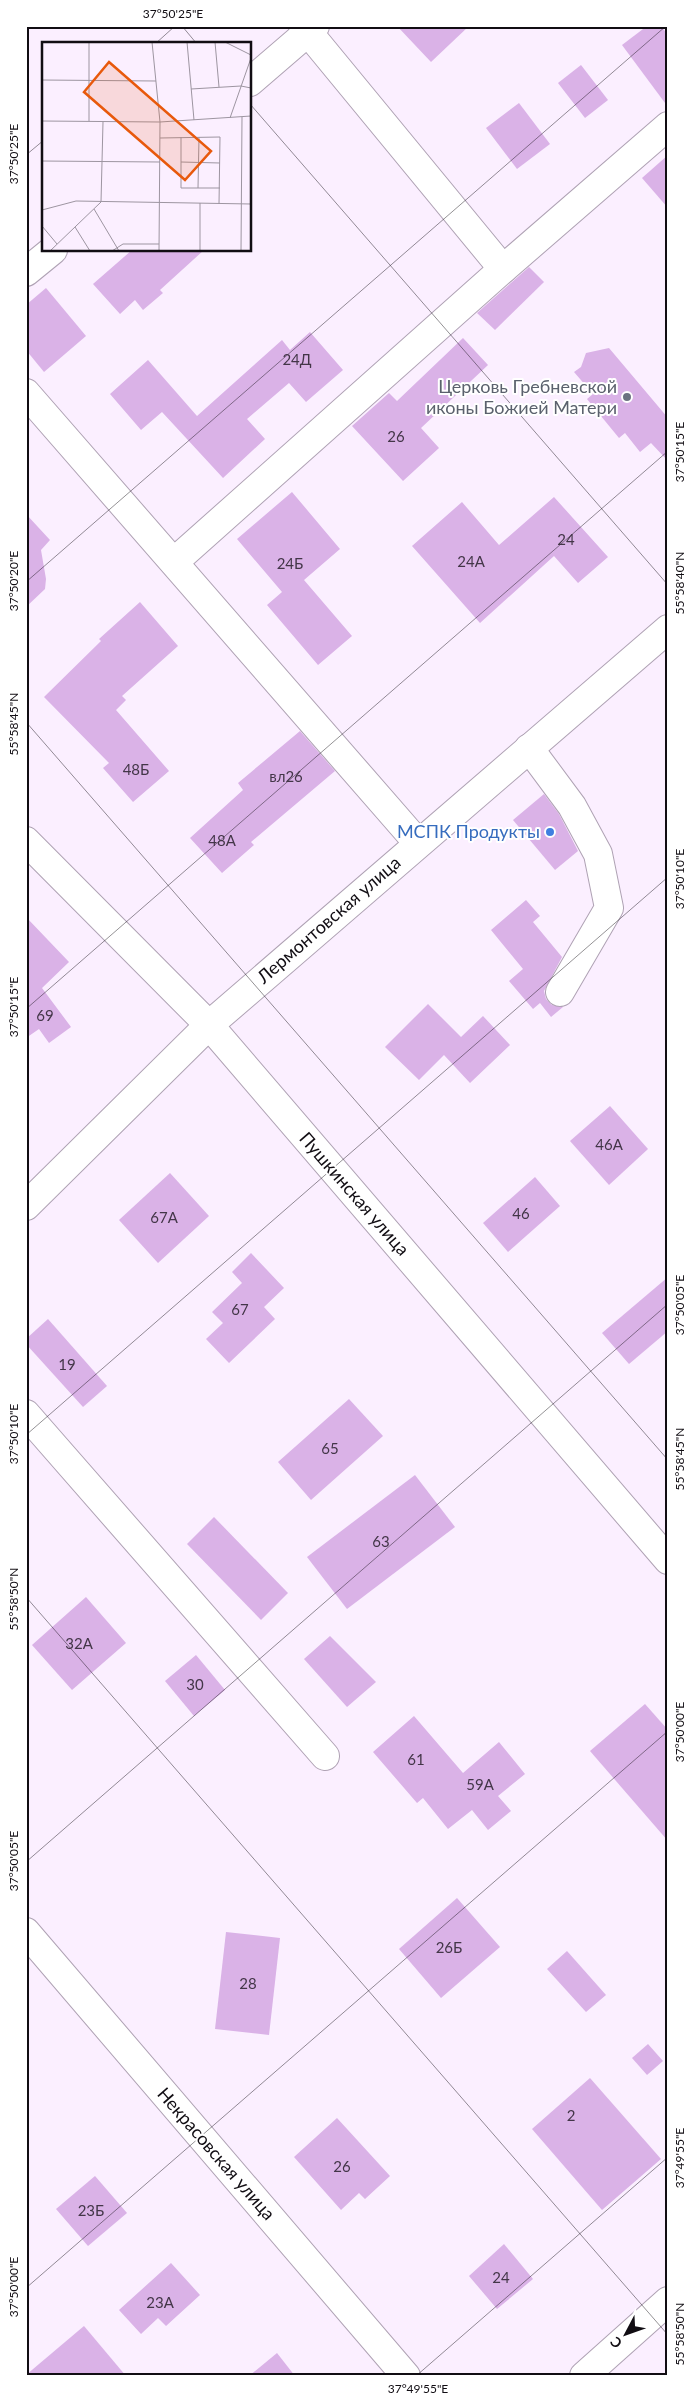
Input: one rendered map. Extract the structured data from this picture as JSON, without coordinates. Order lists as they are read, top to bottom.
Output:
{
  "streets": {
    "street": ["Лермонтовская улица", "Пушкинская улица", "Некрасовская улица"]
  },
  "crossings": [
    ["Лермонтовская улица", "Пушкинская улица"]
  ],
  "places": ["Церковь Гребневской иконы Божией Матери", "МСПК Продукты"],
  "house_numbers": [
    "24Д",
    "26",
    "24",
    "24А",
    "24Б",
    "48Б",
    "вл26",
    "48А",
    "69",
    "46А",
    "46",
    "67А",
    "67",
    "19",
    "65",
    "63",
    "32А",
    "30",
    "61",
    "59А",
    "26Б",
    "28",
    "2",
    "26",
    "23Б",
    "24",
    "23А"
  ],
  "north": "bottom left",
  "coordinates": [
    "37°50'25\"E",
    "37°50'15\"E",
    "37°50'20\"E",
    "55°58'40\"N",
    "55°58'45\"N",
    "37°50'10\"E",
    "37°50'05\"E",
    "55°58'50\"N",
    "37°50'00\"E",
    "37°49'55\"E"
  ]
}
